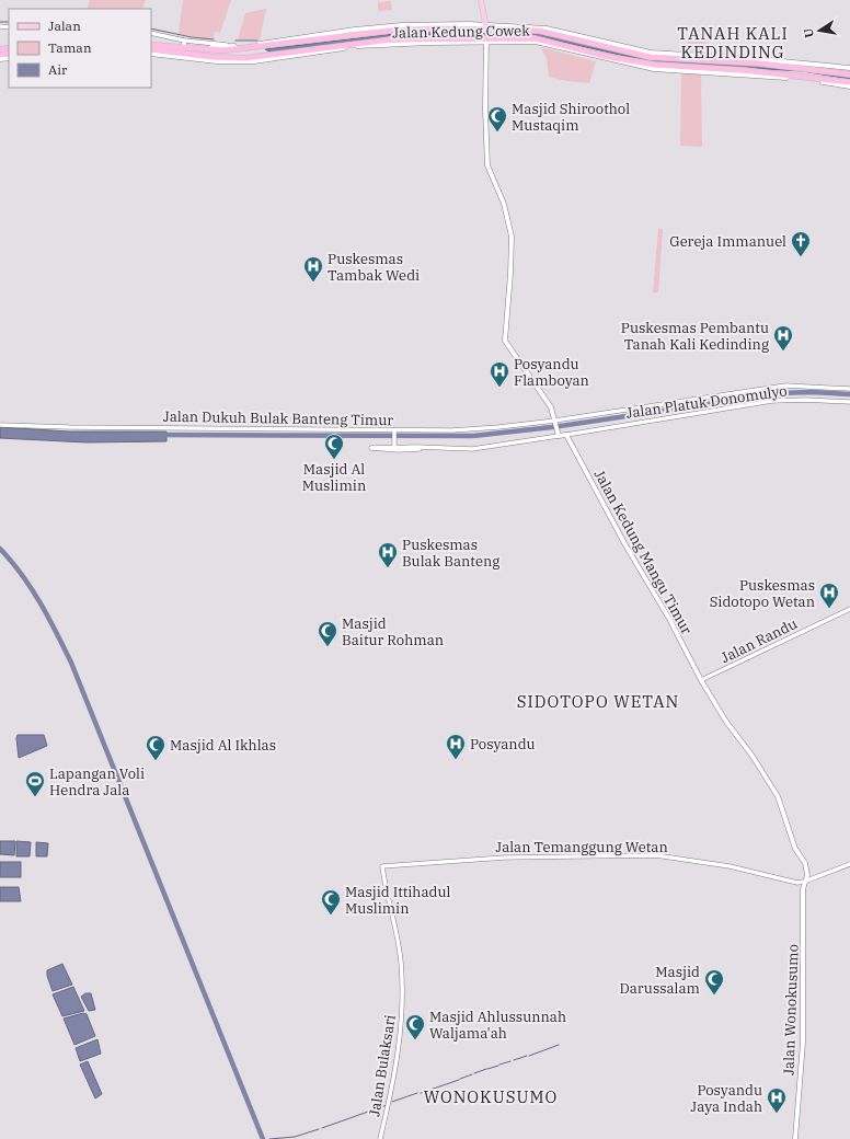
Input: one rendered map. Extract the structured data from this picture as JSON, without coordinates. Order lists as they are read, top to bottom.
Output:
{
  "streets": {
    "highway": ["Jalan Kedung Cowek"],
    "main road": ["Jalan Kedung Mangu Timur", "Jalan Wonokusumo"],
    "street": [
      "Jalan Platuk Donomulyo",
      "Jalan Dukuh Bulak Banteng Timur",
      "Jalan Randu",
      "Jalan Temanggung Wetan",
      "Jalan Bulaksari"
    ]
  },
  "crossings": [
    ["Jalan Platuk Donomulyo", "Jalan Kedung Mangu Timur"],
    ["Jalan Kedung Mangu Timur", "Jalan Randu"],
    ["Jalan Kedung Mangu Timur", "Jalan Temanggung Wetan"],
    ["Jalan Kedung Mangu Timur", "Jalan Wonokusumo"],
    ["Jalan Temanggung Wetan", "Jalan Wonokusumo"],
    ["Jalan Temanggung Wetan", "Jalan Bulaksari"]
  ],
  "districts": ["TANAH KALI KEDINDING", "SIDOTOPO WETAN", "WONOKUSUMO"],
  "places": {
    "mosque": [
      "Masjid Shiroothol Mustaqim",
      "Masjid Al Muslimin",
      "Masjid Baitur Rohman",
      "Masjid Al Ikhlas",
      "Masjid Ittihadul Muslimin",
      "Masjid Darussalam",
      "Masjid Ahlussunnah Waljama'ah"
    ],
    "church": ["Gereja Immanuel"],
    "hospital": [
      "Puskesmas Tambak Wedi",
      "Puskesmas Pembantu Tanah Kali Kedinding",
      "Posyandu Flamboyan",
      "Puskesmas Bulak Banteng",
      "Puskesmas Sidotopo Wetan",
      "Posyandu",
      "Posyandu Jaya Indah"
    ],
    "sports": ["Lapangan Voli Hendra Jala"]
  },
  "legend": ["Jalan", "Taman", "Air"],
  "north": "left"
}
